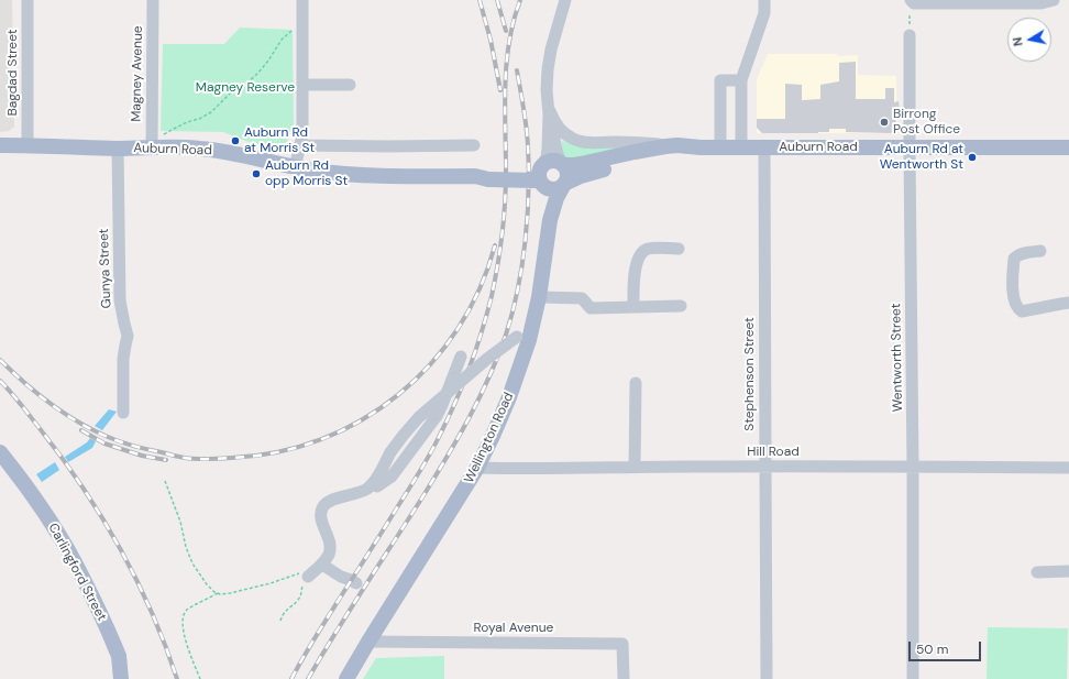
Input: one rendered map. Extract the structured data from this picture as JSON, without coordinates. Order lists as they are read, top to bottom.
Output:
{
  "streets": {
    "main road": ["Auburn Road", "Wellington Road", "Carlingford Street"],
    "street": [
      "Bagdad Street",
      "Magney Avenue",
      "Gunya Street",
      "Wentworth Street",
      "Stephenson Street",
      "Hill Road",
      "Royal Avenue"
    ]
  },
  "crossings": [
    ["Bagdad Street", "Auburn Road"],
    ["Magney Avenue", "Auburn Road"],
    ["Auburn Road", "Gunya Street"],
    ["Auburn Road", "Wentworth Street"],
    ["Auburn Road", "Stephenson Street"],
    ["Auburn Road", "Wellington Road"],
    ["Wentworth Street", "Hill Road"],
    ["Stephenson Street", "Hill Road"],
    ["Wellington Road", "Hill Road"],
    ["Wellington Road", "Royal Avenue"]
  ],
  "parks": ["Magney Reserve"],
  "places": [
    "Birrong Post Office",
    "Auburn Rd at Morris St",
    "Auburn Rd at Wentworth St",
    "Auburn Rd opp Morris St"
  ],
  "scale_bar": "50 m",
  "north": "left"
}
